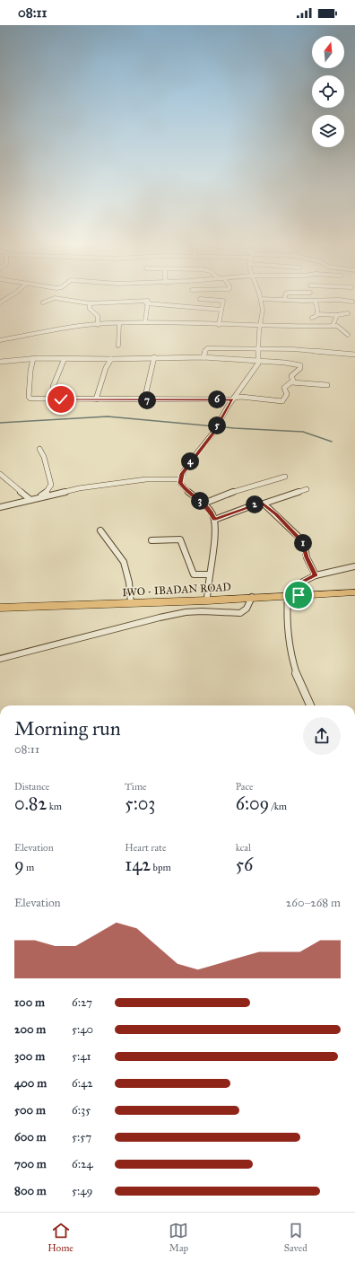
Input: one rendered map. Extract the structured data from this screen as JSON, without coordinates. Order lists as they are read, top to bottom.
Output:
{
  "streets": {
    "main road": ["IWO - IBADAN ROAD"]
  },
  "north": "top",
  "page": {
    "status": "08:11",
    "pins": [
      "6",
      "7",
      "5",
      "4",
      "3",
      "2",
      "1"
    ],
    "heading": ["Morning run", "08:11"],
    "stats": [
      ["Distance", "0.82 km"],
      ["Time", "5:03"],
      ["Pace", "6:09 /km"],
      ["Elevation", "9 m"],
      ["Heart rate", "142 bpm"],
      ["kcal", "56"]
    ],
    "chart": ["Elevation", "260–268 m"],
    "list": [
      {
        "name": "100 m",
        "note": "6:27"
      },
      {
        "name": "200 m",
        "note": "5:40"
      },
      {
        "name": "300 m",
        "note": "5:41"
      },
      {
        "name": "400 m",
        "note": "6:42"
      },
      {
        "name": "500 m",
        "note": "6:35"
      },
      {
        "name": "600 m",
        "note": "5:57"
      },
      {
        "name": "700 m",
        "note": "6:24"
      },
      {
        "name": "800 m",
        "note": "5:49"
      }
    ],
    "tabs": ["Home", "Map", "Saved"]
  }
}
